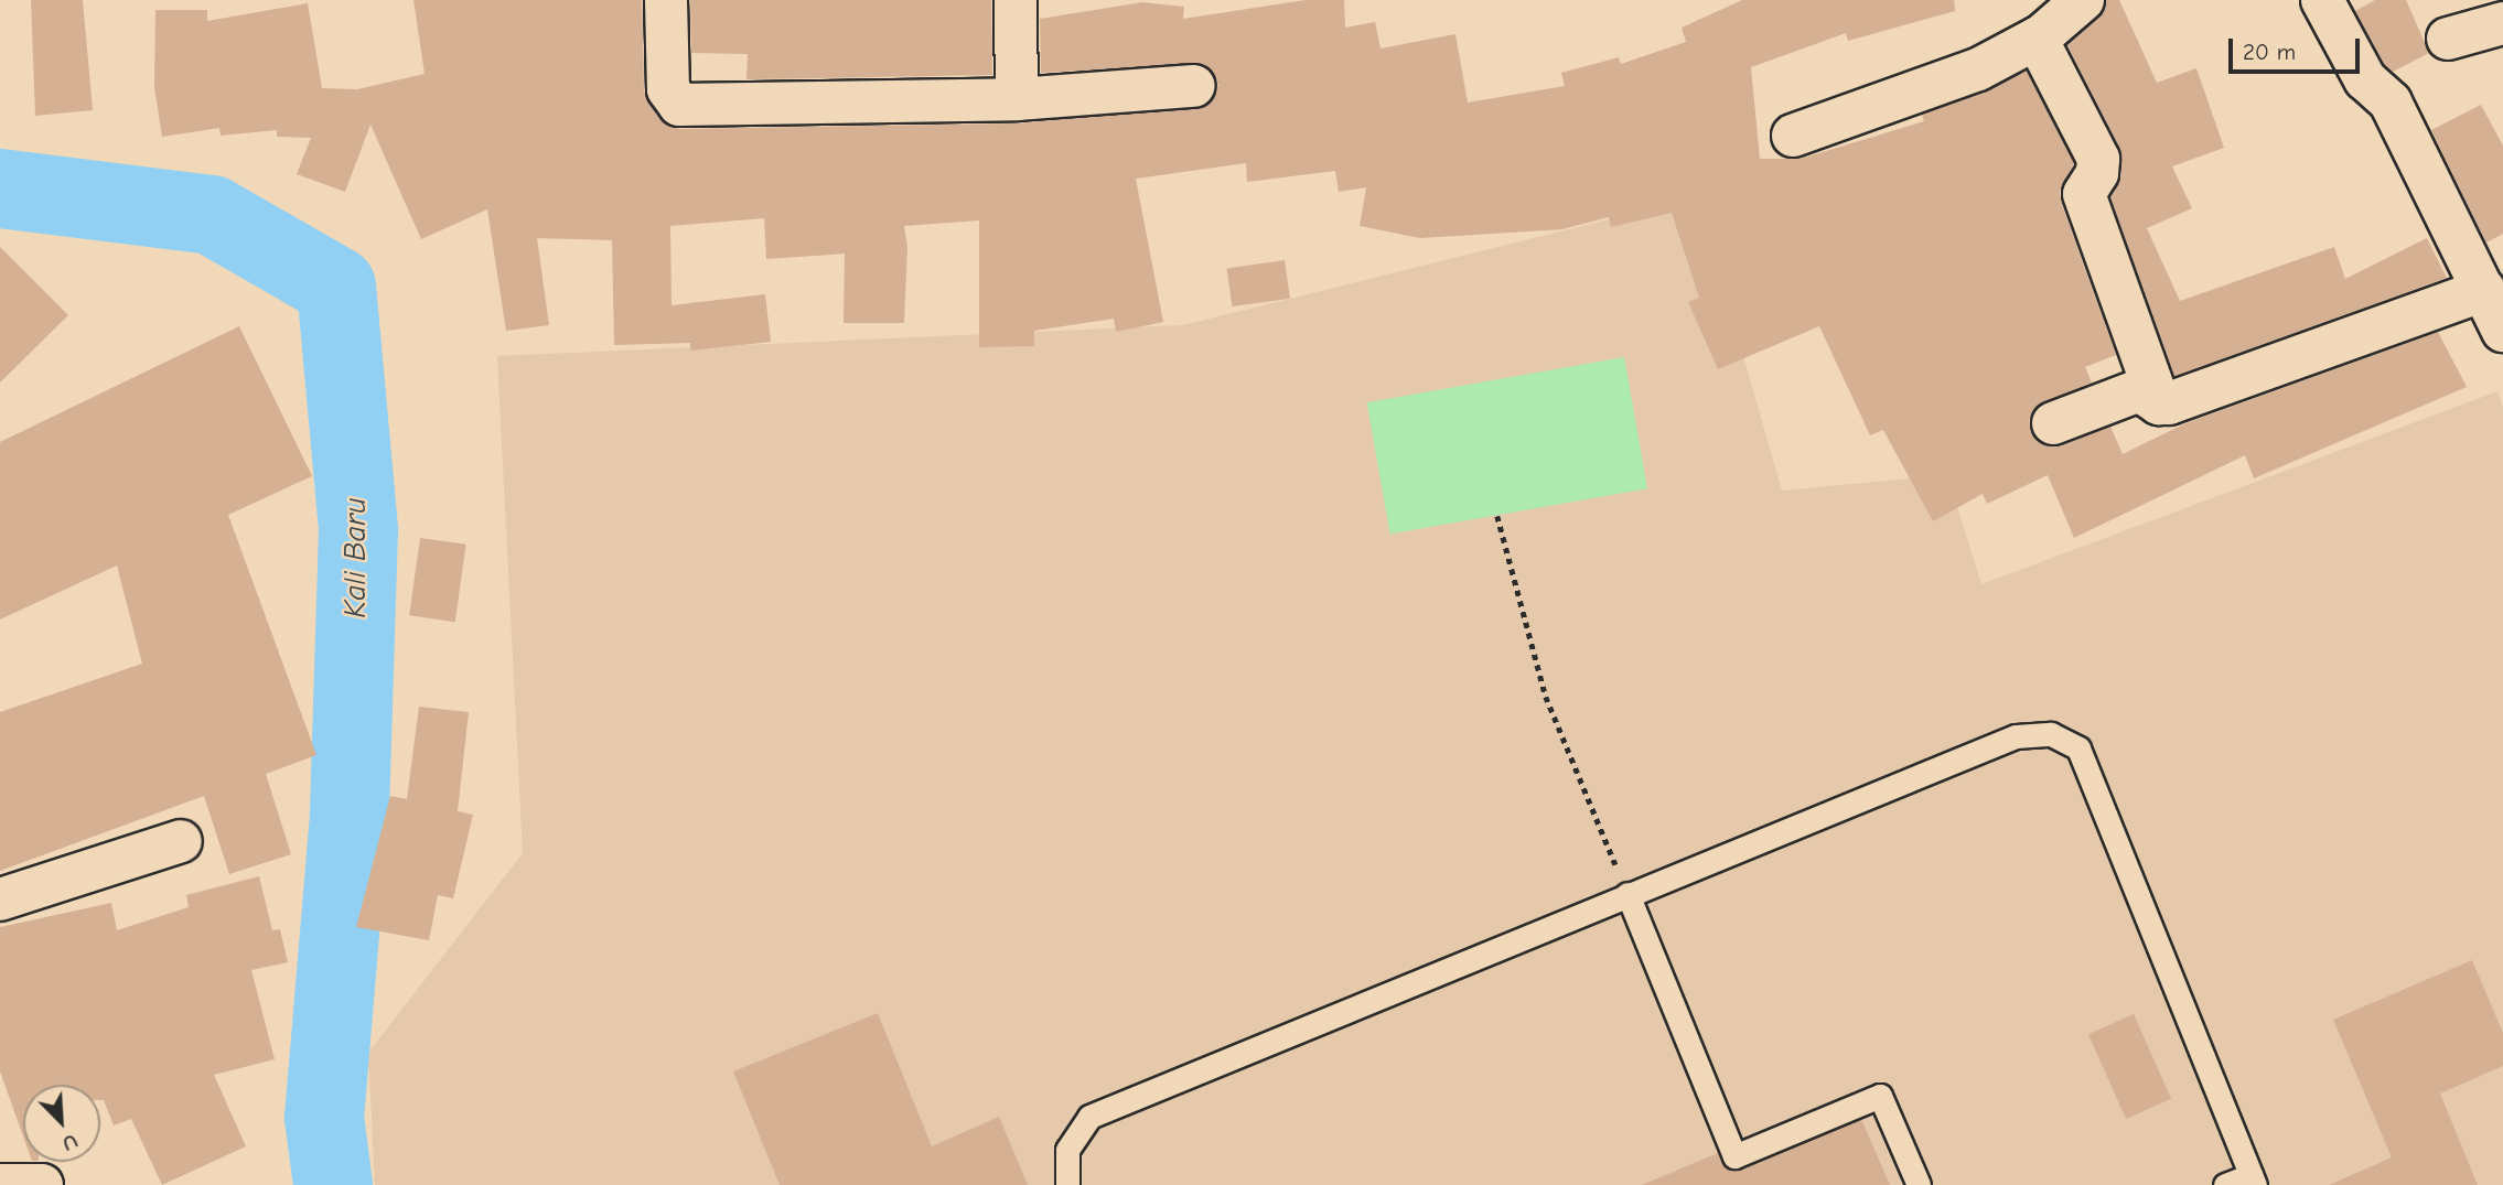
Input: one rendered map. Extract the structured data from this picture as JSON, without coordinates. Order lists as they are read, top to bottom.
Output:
{
  "water": ["Kali Baru"],
  "scale_bar": "20 m",
  "north": "bottom right"
}
